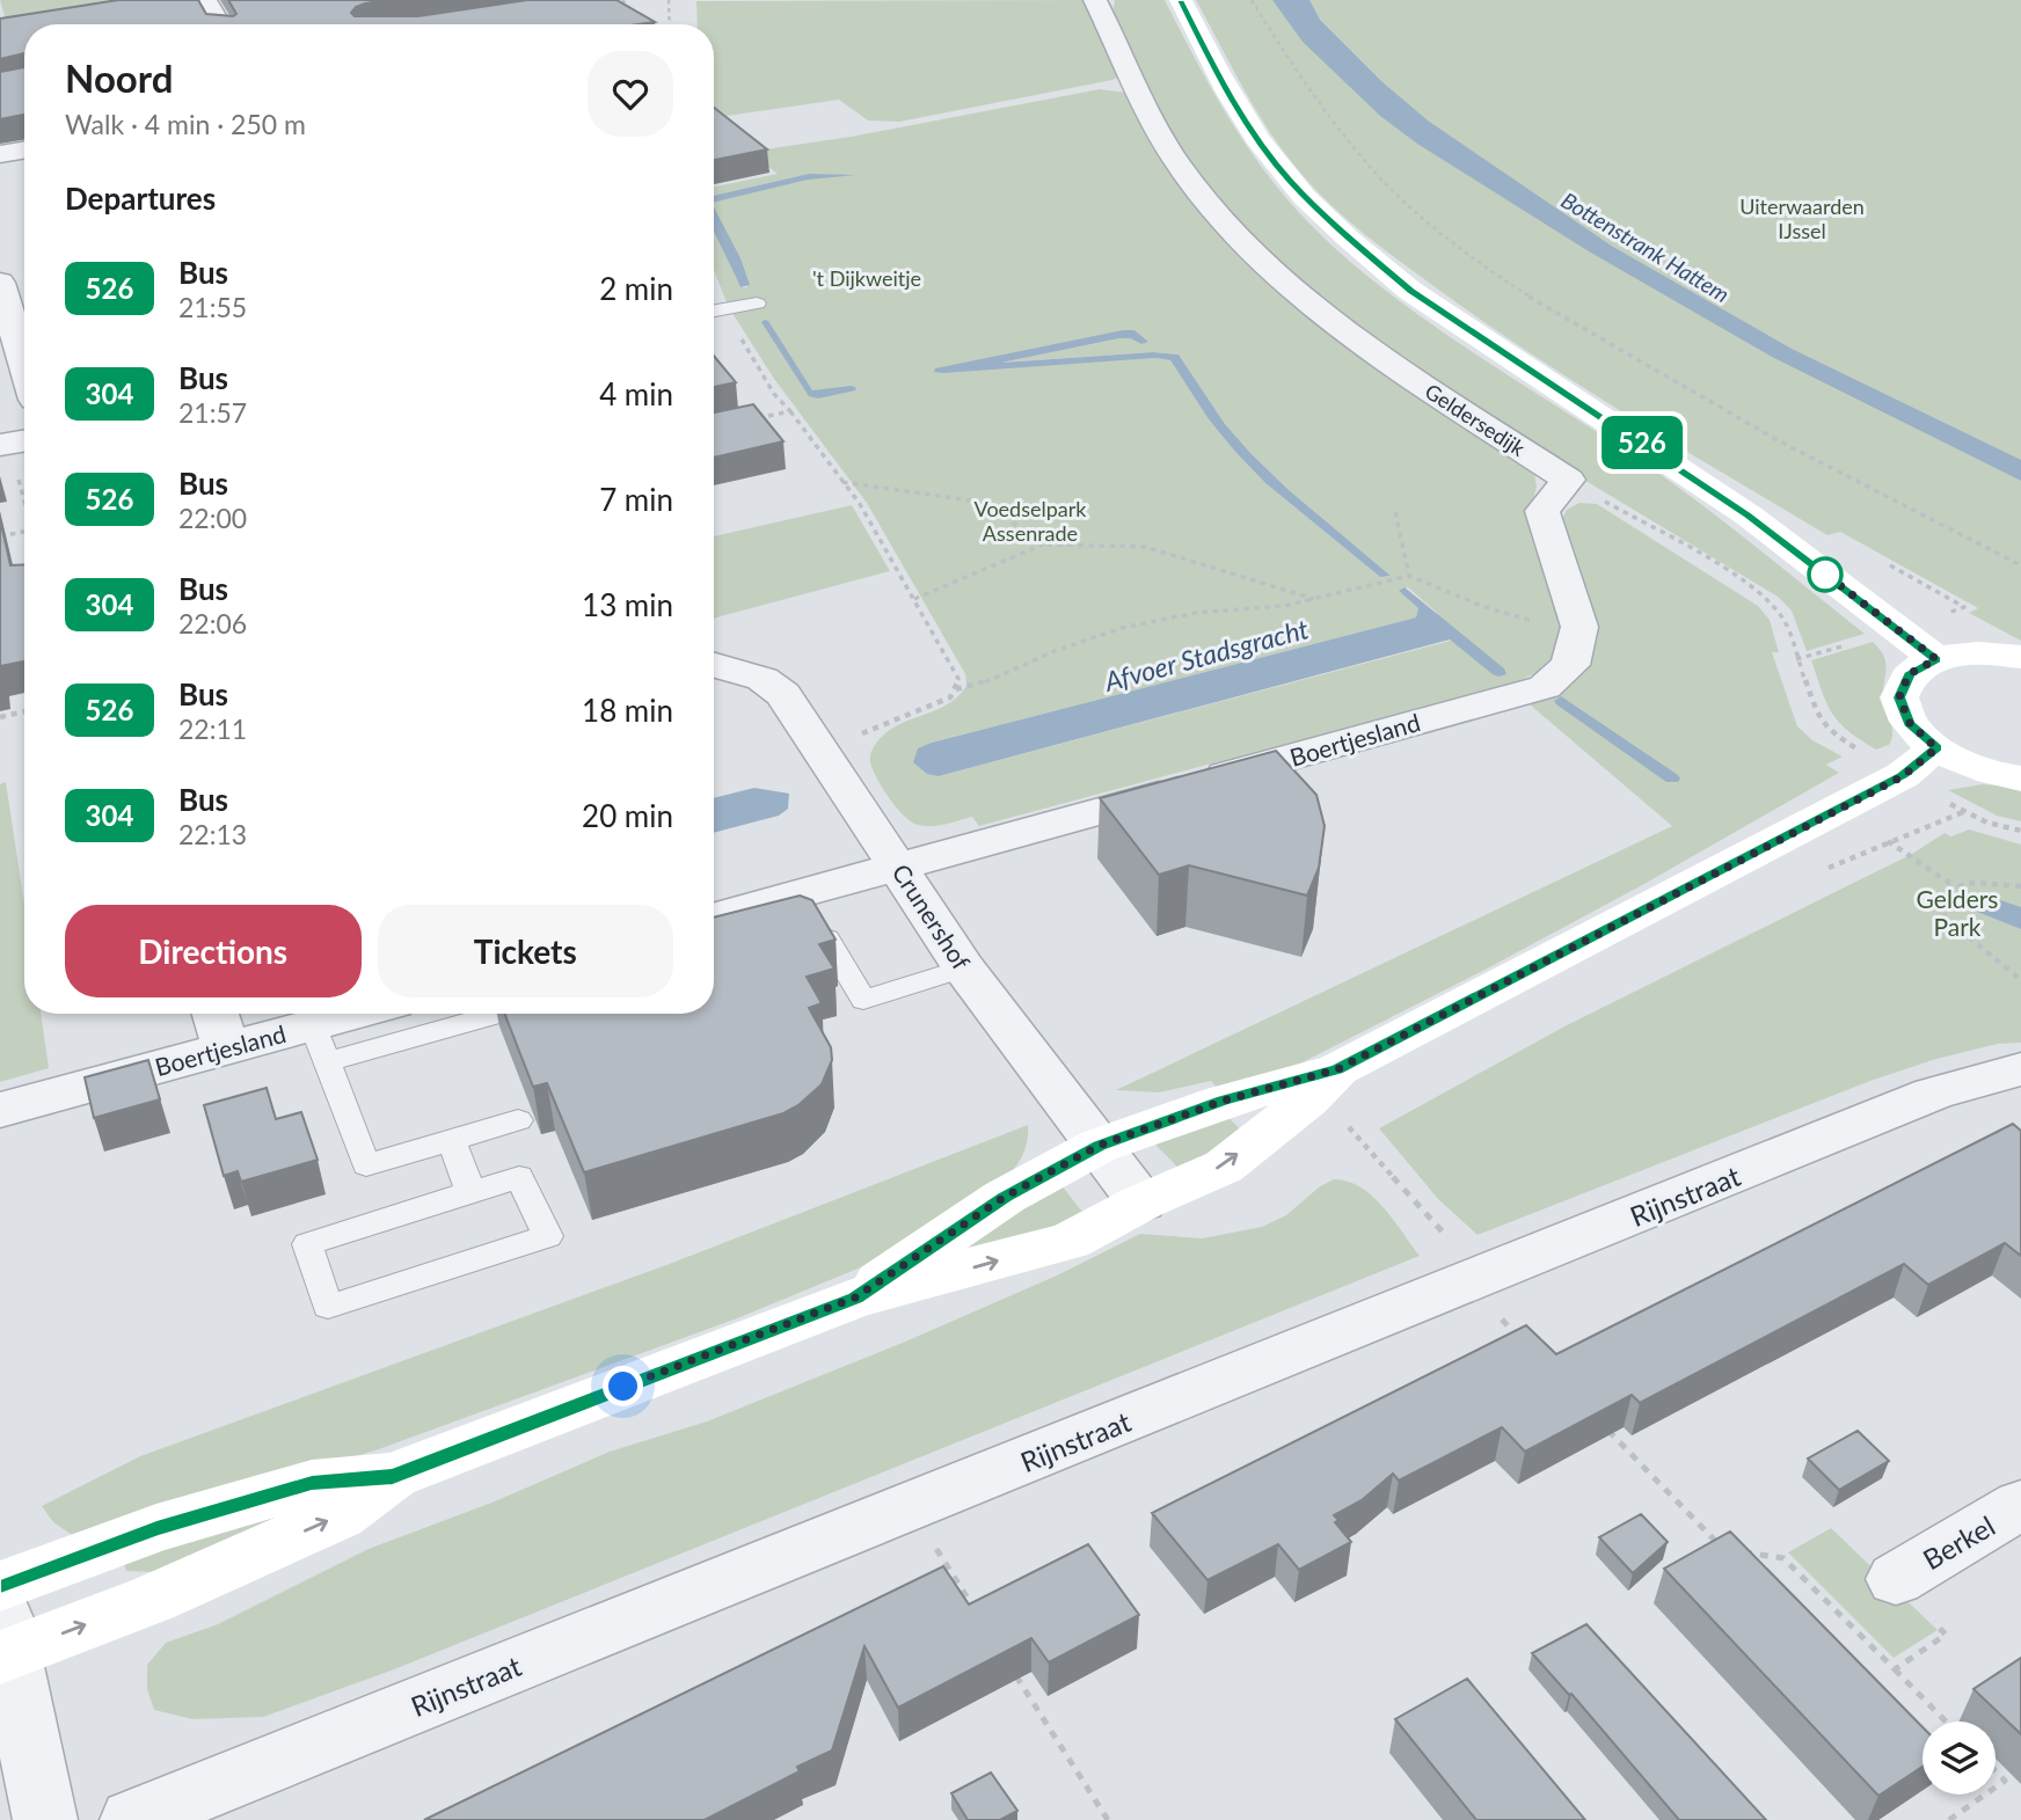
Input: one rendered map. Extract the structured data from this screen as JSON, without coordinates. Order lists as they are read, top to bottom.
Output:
{
  "streets": {
    "street": [
      "Geldersedijk",
      "Boertjesland",
      "Crunershof",
      "Rijnstraat",
      "Berkel"
    ]
  },
  "crossings": [
    ["Boertjesland", "Crunershof"]
  ],
  "water": ["Bottenstrank Hattem", "Afvoer Stadsgracht"],
  "parks": [
    "Uiterwaarden IJssel",
    "'t Dijkweitje",
    "Voedselpark Assenrade",
    "Gelders Park"
  ],
  "lines": ["bus line 526"],
  "page": {
    "on_map": "526",
    "heading": [
      ["Noord", "Walk · 4 min · 250 m"],
      "Departures"
    ],
    "list": [
      {
        "mark": "526",
        "name": "Bus",
        "note": "21:55",
        "value": "2 min"
      },
      {
        "mark": "304",
        "name": "Bus",
        "note": "21:57",
        "value": "4 min"
      },
      {
        "mark": "526",
        "name": "Bus",
        "note": "22:00",
        "value": "7 min"
      },
      {
        "mark": "304",
        "name": "Bus",
        "note": "22:06",
        "value": "13 min"
      },
      {
        "mark": "526",
        "name": "Bus",
        "note": "22:11",
        "value": "18 min"
      },
      {
        "mark": "304",
        "name": "Bus",
        "note": "22:13",
        "value": "20 min"
      }
    ],
    "buttons": ["Directions", "Tickets"]
  }
}
